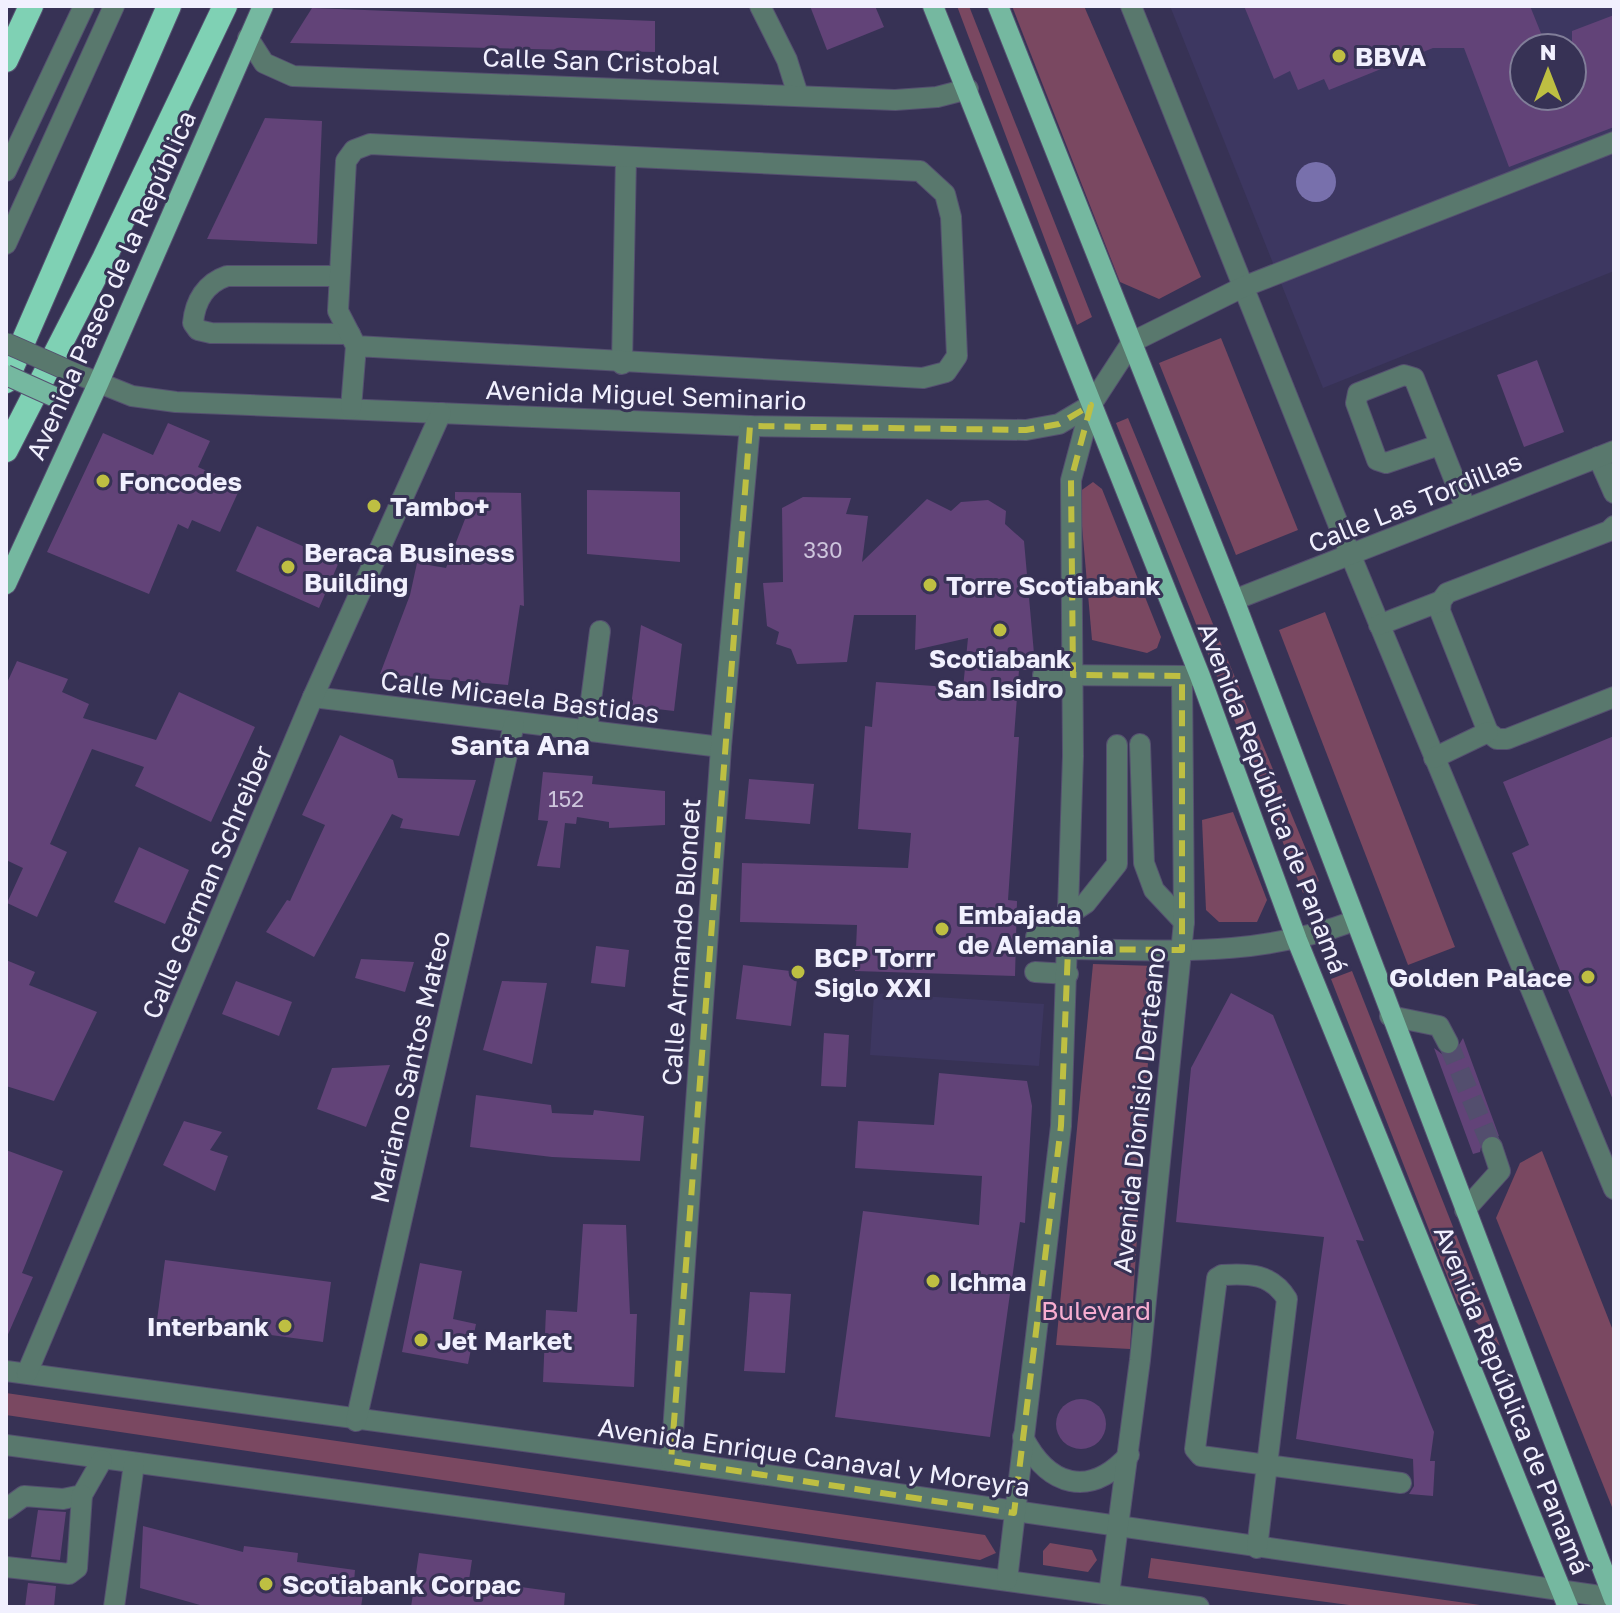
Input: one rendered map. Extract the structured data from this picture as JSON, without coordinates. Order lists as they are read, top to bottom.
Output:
{
  "streets": {
    "main road": ["Avenida Paseo de la República", "Avenida República de Panamá"],
    "street": [
      "Calle San Cristobal",
      "Avenida Miguel Seminario",
      "Calle Las Tordillas",
      "Calle Micaela Bastidas",
      "Calle German Schreiber",
      "Calle Armando Blondet",
      "Mariano Santos Mateo",
      "Avenida Dionisio Derteano",
      "Avenida Enrique Canaval y Moreyra"
    ]
  },
  "crossings": [
    ["Calle San Cristobal", "Avenida Paseo de la República"],
    ["Calle San Cristobal", "Avenida República de Panamá"],
    ["Avenida Paseo de la República", "Avenida Miguel Seminario"],
    ["Avenida Miguel Seminario", "Avenida República de Panamá"],
    ["Avenida Miguel Seminario", "Calle German Schreiber"],
    ["Avenida Miguel Seminario", "Calle Armando Blondet"],
    ["Calle Las Tordillas", "Avenida República de Panamá"],
    ["Calle Micaela Bastidas", "Calle German Schreiber"],
    ["Calle Micaela Bastidas", "Calle Armando Blondet"],
    ["Calle Micaela Bastidas", "Mariano Santos Mateo"],
    ["Avenida República de Panamá", "Avenida Dionisio Derteano"],
    ["Avenida República de Panamá", "Avenida Enrique Canaval y Moreyra"],
    ["Calle German Schreiber", "Avenida Enrique Canaval y Moreyra"],
    ["Calle Armando Blondet", "Avenida Enrique Canaval y Moreyra"],
    ["Mariano Santos Mateo", "Avenida Enrique Canaval y Moreyra"],
    ["Avenida Dionisio Derteano", "Avenida Enrique Canaval y Moreyra"]
  ],
  "districts": ["Santa Ana"],
  "parks": ["Bulevard"],
  "places": [
    "BBVA",
    "Foncodes",
    "Tambo+",
    "Beraca Business Building",
    "Torre Scotiabank",
    "Scotiabank San Isidro",
    "Embajada de Alemania",
    "BCP Torrr Siglo XXI",
    "Golden Palace",
    "Ichma",
    "Interbank",
    "Jet Market",
    "Scotiabank Corpac"
  ],
  "house_numbers": ["330", "152"],
  "north": "top"
}
